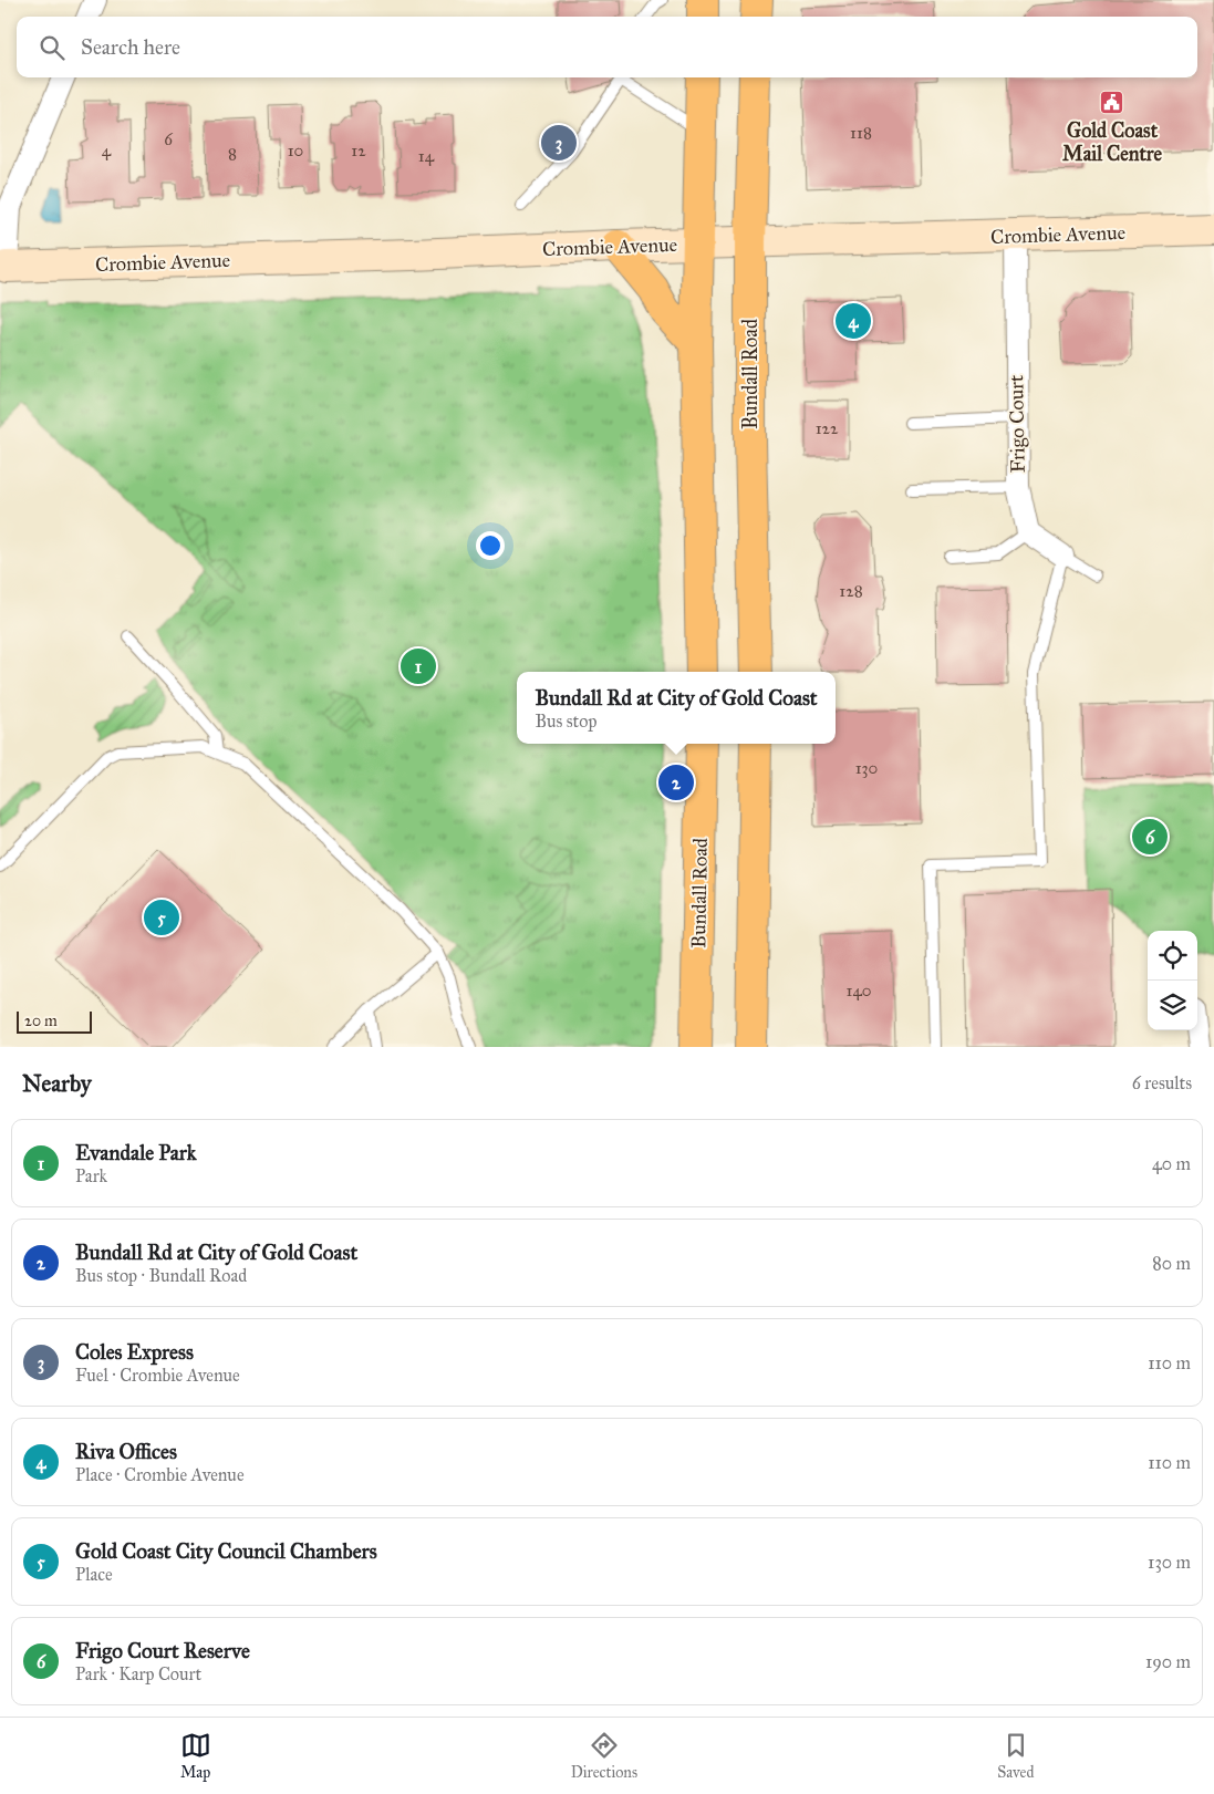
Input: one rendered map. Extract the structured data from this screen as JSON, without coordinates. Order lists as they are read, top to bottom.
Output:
{
  "streets": {
    "main road": ["Bundall Road"],
    "street": ["Crombie Avenue", "Frigo Court"]
  },
  "crossings": [
    ["Crombie Avenue", "Bundall Road"],
    ["Crombie Avenue", "Frigo Court"]
  ],
  "places": {
    "public building": ["Gold Coast Mail Centre"]
  },
  "house_numbers": [
    "118",
    "6",
    "4",
    "10",
    "12",
    "8",
    "14",
    "122",
    "128",
    "130",
    "140"
  ],
  "scale_bar": "20 m",
  "page": {
    "search": "Search here",
    "pins": [
      "3",
      "4",
      "1",
      "2",
      "6",
      "5"
    ],
    "popup": ["Bundall Rd at City of Gold Coast", "Bus stop"],
    "scale": "20 m",
    "heading": ["Nearby", "6 results"],
    "list": [
      {
        "mark": "1",
        "name": "Evandale Park",
        "note": "Park",
        "value": "40 m"
      },
      {
        "mark": "2",
        "name": "Bundall Rd at City of Gold Coast",
        "note": "Bus stop · Bundall Road",
        "value": "80 m"
      },
      {
        "mark": "3",
        "name": "Coles Express",
        "note": "Fuel · Crombie Avenue",
        "value": "110 m"
      },
      {
        "mark": "4",
        "name": "Riva Offices",
        "note": "Place · Crombie Avenue",
        "value": "110 m"
      },
      {
        "mark": "5",
        "name": "Gold Coast City Council Chambers",
        "note": "Place",
        "value": "130 m"
      },
      {
        "mark": "6",
        "name": "Frigo Court Reserve",
        "note": "Park · Karp Court",
        "value": "190 m"
      }
    ],
    "nav": ["Map", "Directions", "Saved"]
  }
}
